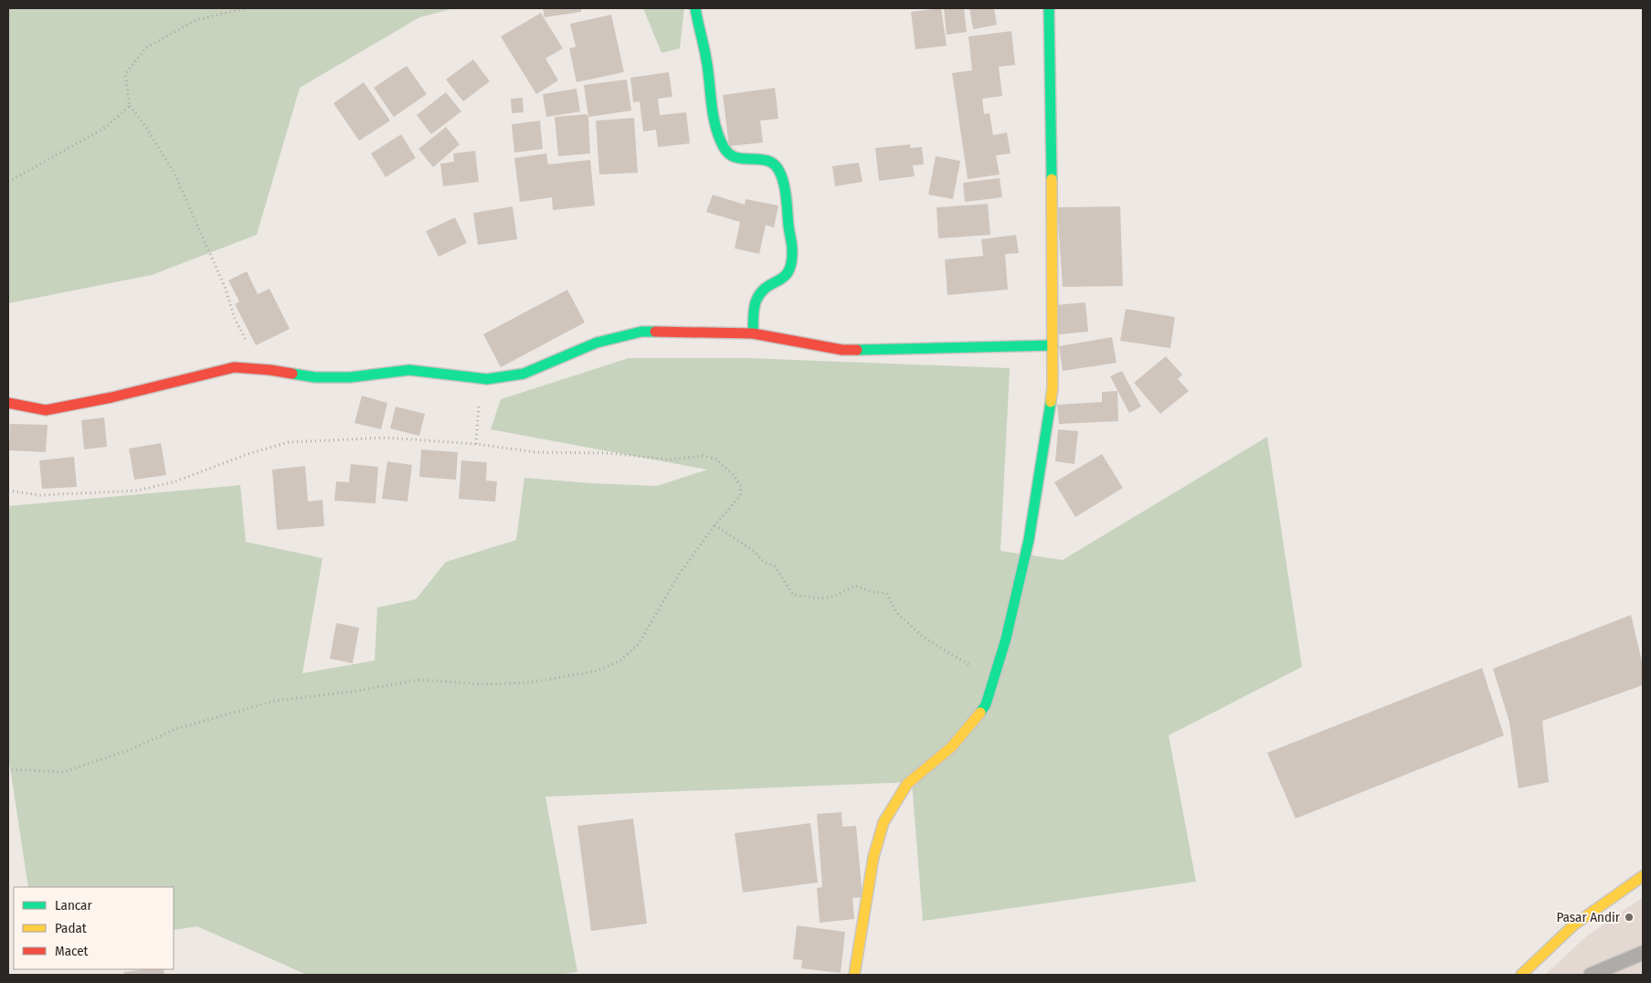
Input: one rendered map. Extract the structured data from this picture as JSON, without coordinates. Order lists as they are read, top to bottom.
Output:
{
  "places": ["Pasar Andir"],
  "legend": ["Lancar", "Padat", "Macet"]
}
